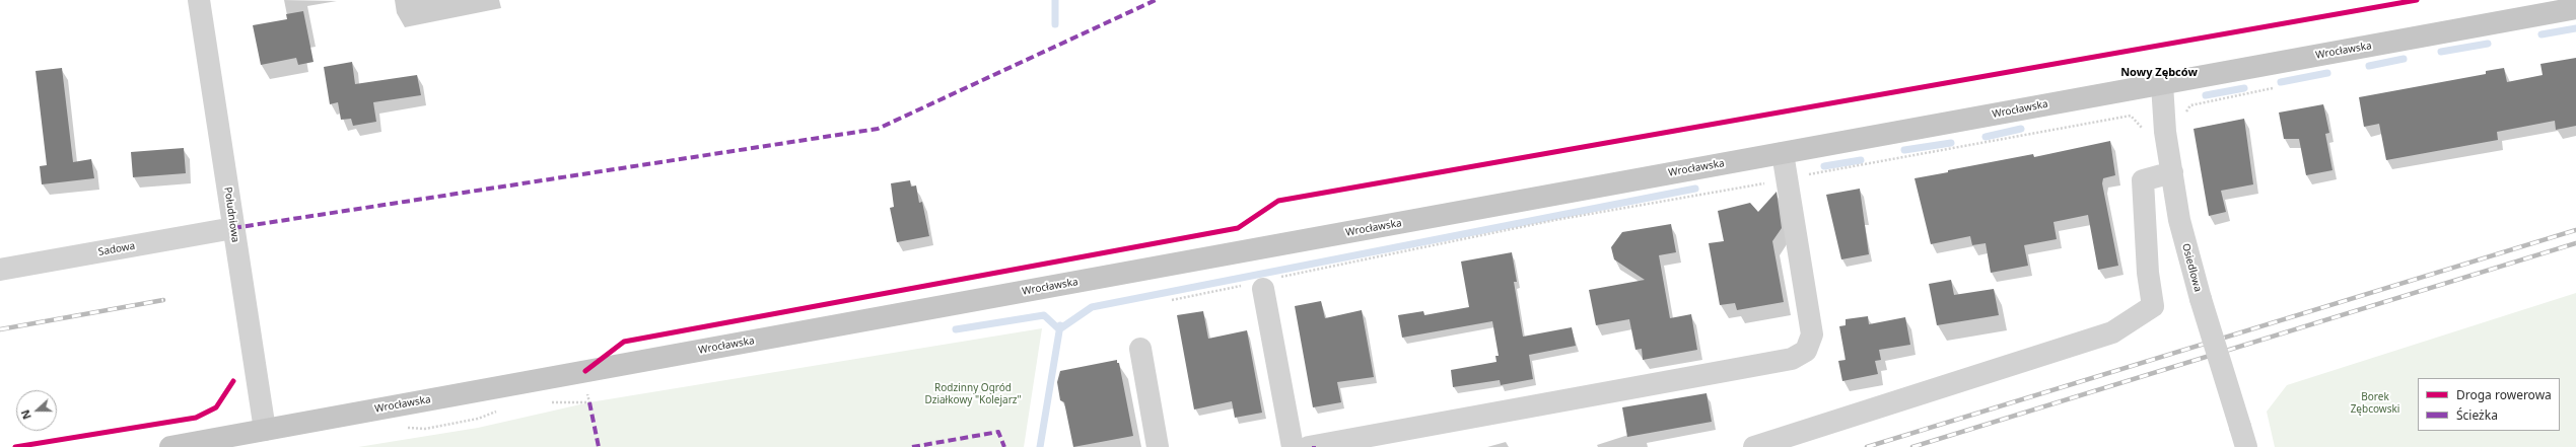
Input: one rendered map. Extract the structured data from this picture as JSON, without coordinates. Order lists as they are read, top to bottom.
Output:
{
  "streets": {
    "main road": ["Wrocławska"],
    "street": ["Południowa", "Sadowa", "Osiedlowa"]
  },
  "crossings": [
    ["Wrocławska", "Południowa"],
    ["Wrocławska", "Osiedlowa"],
    ["Południowa", "Sadowa"]
  ],
  "districts": ["Nowy Zębców"],
  "parks": ["Rodzinny Ogród Działkowy \"Kolejarz\"", "Borek Zębcowski"],
  "legend": ["Droga rowerowa", "Ścieżka"],
  "north": "left"
}
